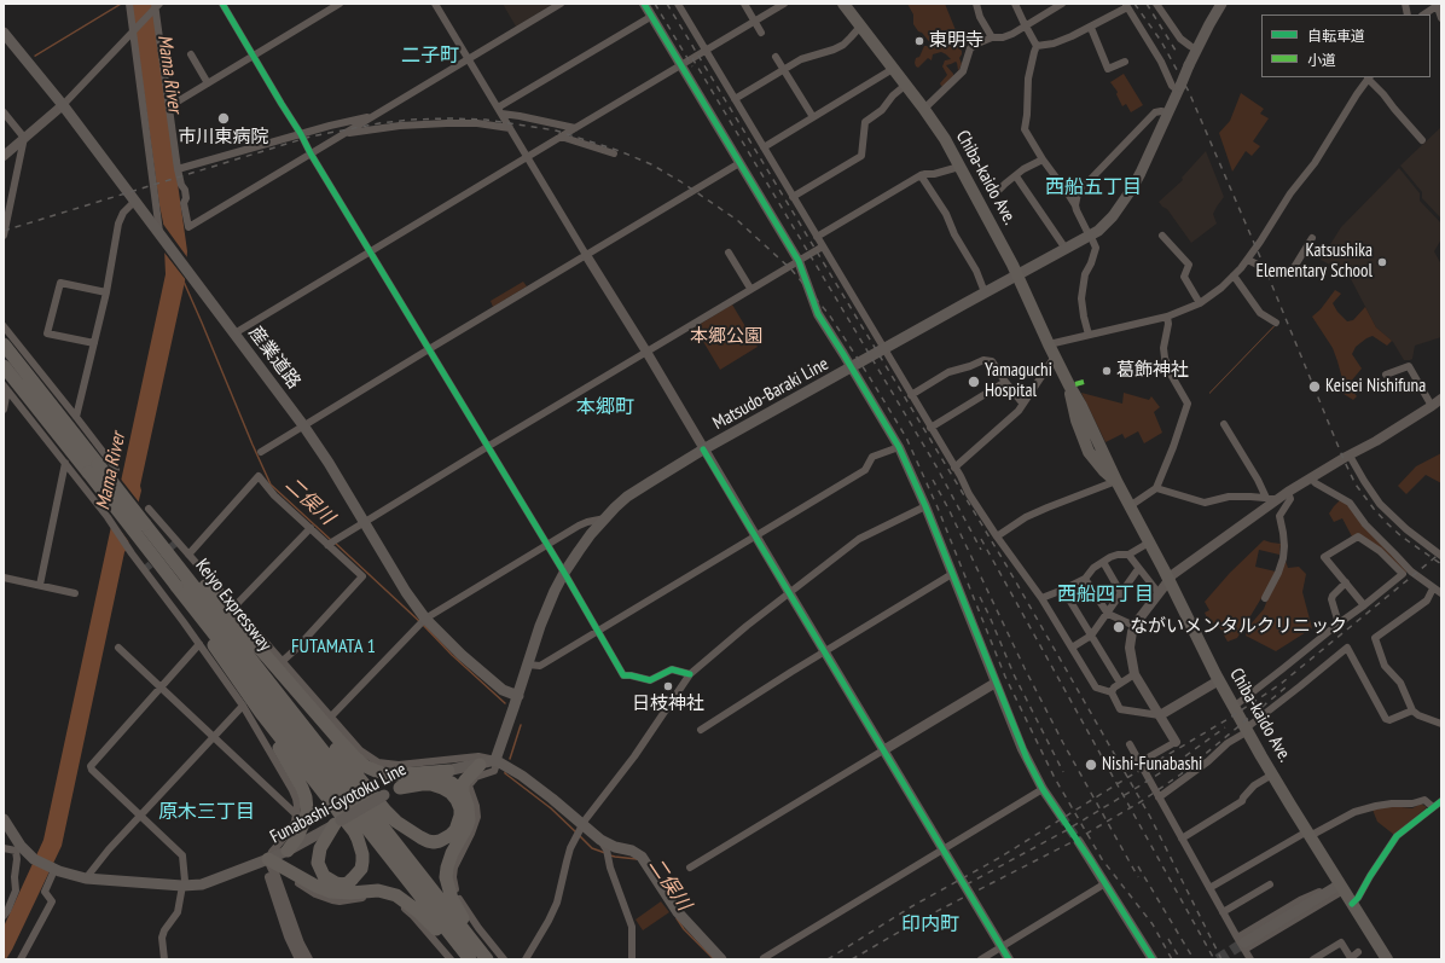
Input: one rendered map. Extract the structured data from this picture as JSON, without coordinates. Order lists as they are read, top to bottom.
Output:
{
  "streets": {
    "highway": ["Chiba-kaido Ave.", "Keiyo Expressway"],
    "main road": ["産業道路", "Matsudo-Baraki Line", "Funabashi-Gyotoku Line"]
  },
  "crossings": [
    ["Chiba-kaido Ave.", "Matsudo-Baraki Line"],
    ["産業道路", "Matsudo-Baraki Line"],
    ["Matsudo-Baraki Line", "Funabashi-Gyotoku Line"]
  ],
  "districts": [
    "二子町",
    "西船五丁目",
    "本郷町",
    "西船四丁目",
    "FUTAMATA 1",
    "原木三丁目",
    "印内町"
  ],
  "water": ["Mama River", "二俣川"],
  "parks": ["本郷公園"],
  "places": [
    "東明寺",
    "市川東病院",
    "Katsushika Elementary School",
    "葛飾神社",
    "Yamaguchi Hospital",
    "Keisei Nishifuna",
    "ながいメンタルクリニック",
    "日枝神社",
    "Nishi-Funabashi"
  ],
  "legend": ["自転車道", "小道"]
}
